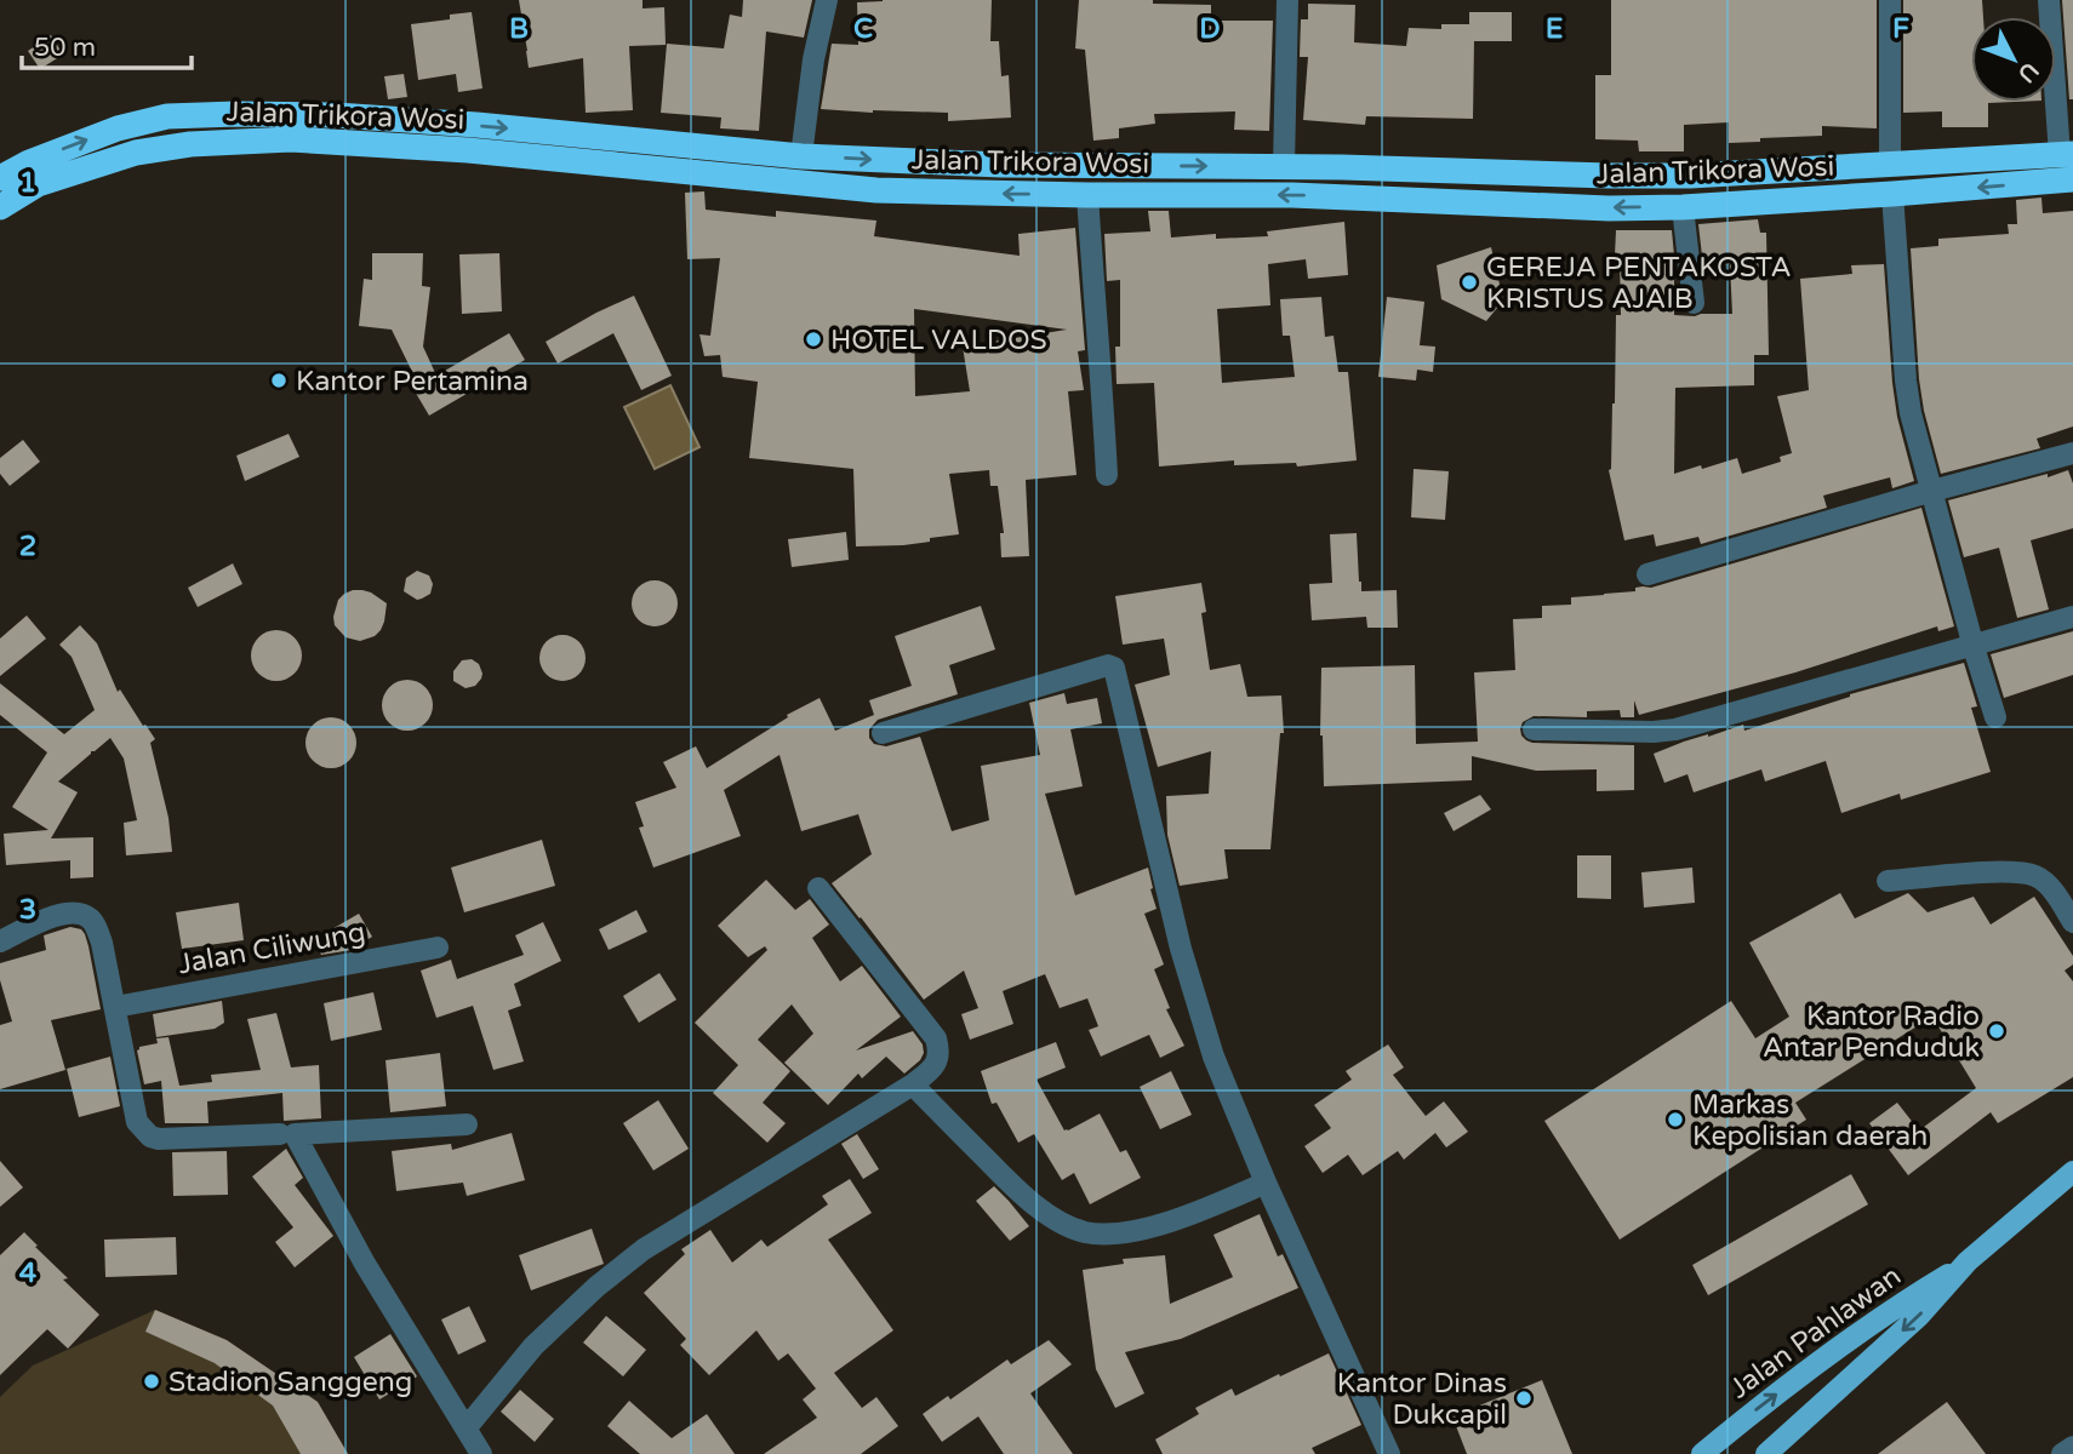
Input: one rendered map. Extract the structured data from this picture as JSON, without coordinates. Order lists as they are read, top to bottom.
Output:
{
  "streets": {
    "highway": ["Jalan Trikora Wosi"],
    "main road": ["Jalan Pahlawan"],
    "street": ["Jalan Ciliwung"]
  },
  "places": [
    "GEREJA PENTAKOSTA KRISTUS AJAIB",
    "HOTEL VALDOS",
    "Kantor Pertamina",
    "Kantor Radio Antar Penduduk",
    "Markas Kepolisian daerah",
    "Stadion Sanggeng",
    "Kantor Dinas Dukcapil"
  ],
  "scale_bar": "50 m",
  "north": "bottom right",
  "grid": {
    "columns": [
      "B",
      "C",
      "D",
      "E",
      "F"
    ],
    "rows": [
      "1",
      "2",
      "3",
      "4"
    ]
  }
}
